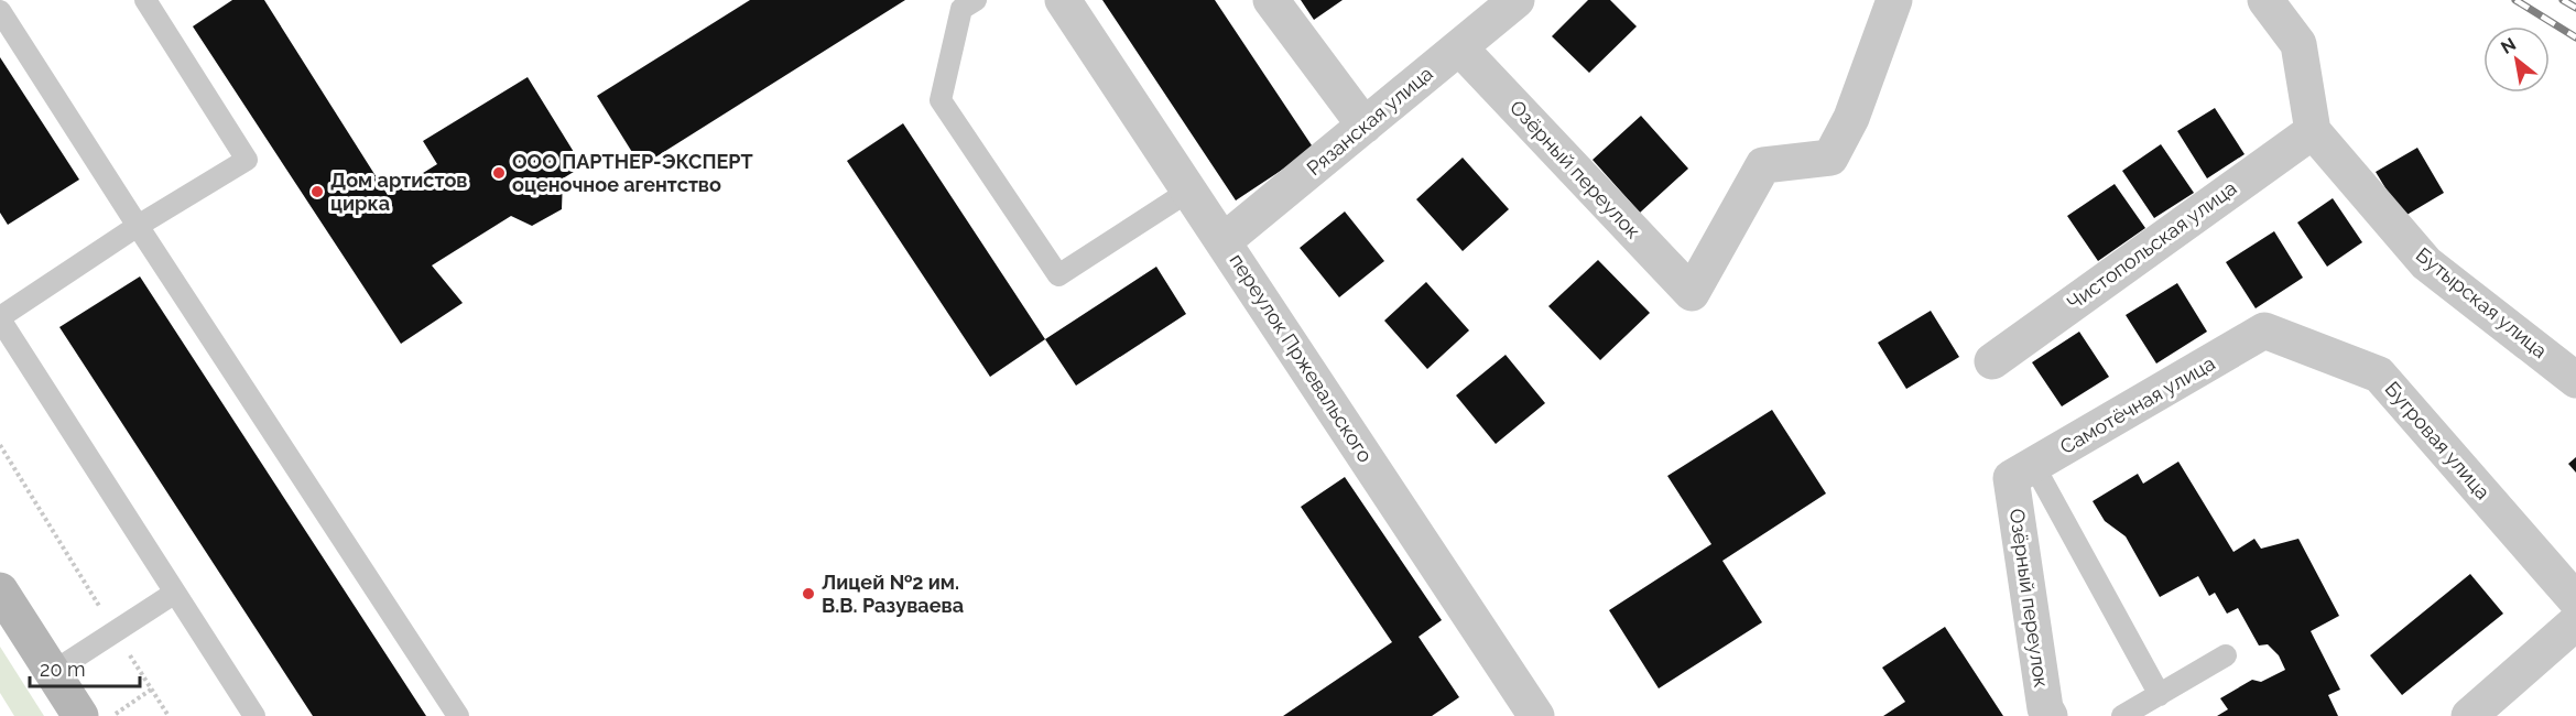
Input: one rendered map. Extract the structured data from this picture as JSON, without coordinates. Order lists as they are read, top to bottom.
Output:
{
  "streets": {
    "street": [
      "Рязанская улица",
      "Озёрный переулок",
      "Чистопольская улица",
      "Бутырская улица",
      "переулок Пржевальского",
      "Самотёчная улица",
      "Бугровая улица"
    ]
  },
  "crossings": [
    ["Рязанская улица", "Озёрный переулок"],
    ["Рязанская улица", "переулок Пржевальского"],
    ["Озёрный переулок", "Самотёчная улица"],
    ["Чистопольская улица", "Бутырская улица"],
    ["Самотёчная улица", "Бугровая улица"]
  ],
  "places": ["ООО ПАРТНЕР-ЭКСПЕРТ оценочное агентство", "Дом артистов цирка", "Лицей №2 им. В.В. Разуваева"],
  "scale_bar": "20 m",
  "north": "top left"
}
